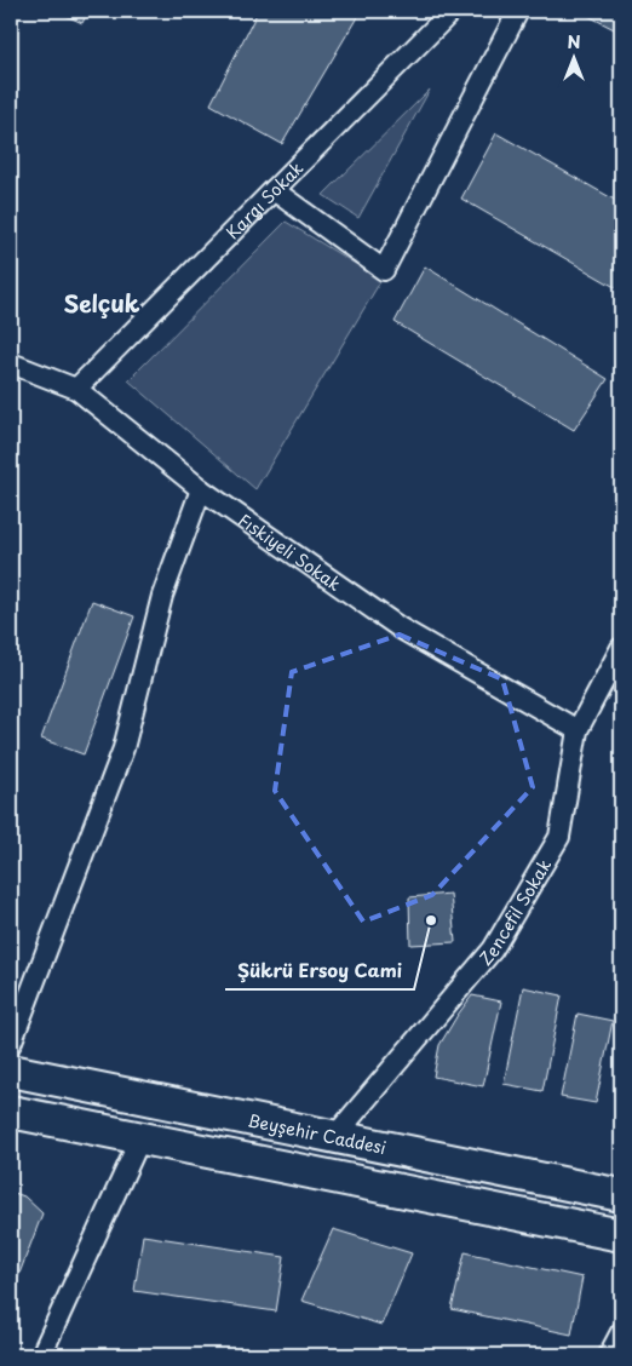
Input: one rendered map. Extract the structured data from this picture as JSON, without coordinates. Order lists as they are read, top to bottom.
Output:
{
  "streets": {
    "main road": ["Beyşehir Caddesi"],
    "street": ["Kargı Sokak", "Fıskiyeli Sokak", "Zencefil Sokak"]
  },
  "crossings": [
    ["Kargı Sokak", "Fıskiyeli Sokak"],
    ["Fıskiyeli Sokak", "Zencefil Sokak"],
    ["Zencefil Sokak", "Beyşehir Caddesi"]
  ],
  "districts": ["Selçuk"],
  "places": ["Şükrü Ersoy Cami"],
  "north": "top"
}
